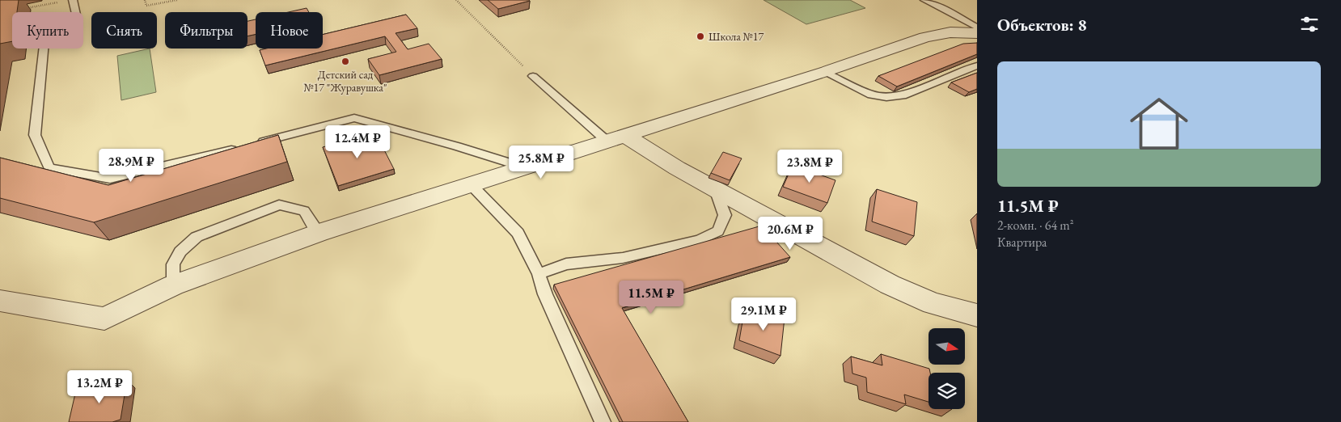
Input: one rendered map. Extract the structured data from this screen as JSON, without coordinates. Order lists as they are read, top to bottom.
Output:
{
  "places": ["Школа №17", "Детский сад №17 \"Журавушка\""],
  "north": "right",
  "page": {
    "heading": "Объектов: 8",
    "chip": [
      "Купить",
      "Снять",
      "Фильтры",
      "Новое"
    ],
    "list": [
      {
        "name": "11.5M ₽",
        "note": "2-комн. · 64 m² · Квартира"
      }
    ],
    "price": [
      "12.4M ₽",
      "25.8M ₽",
      "28.9M ₽",
      "23.8M ₽",
      "20.6M ₽",
      "11.5M ₽",
      "29.1M ₽",
      "13.2M ₽"
    ]
  }
}
